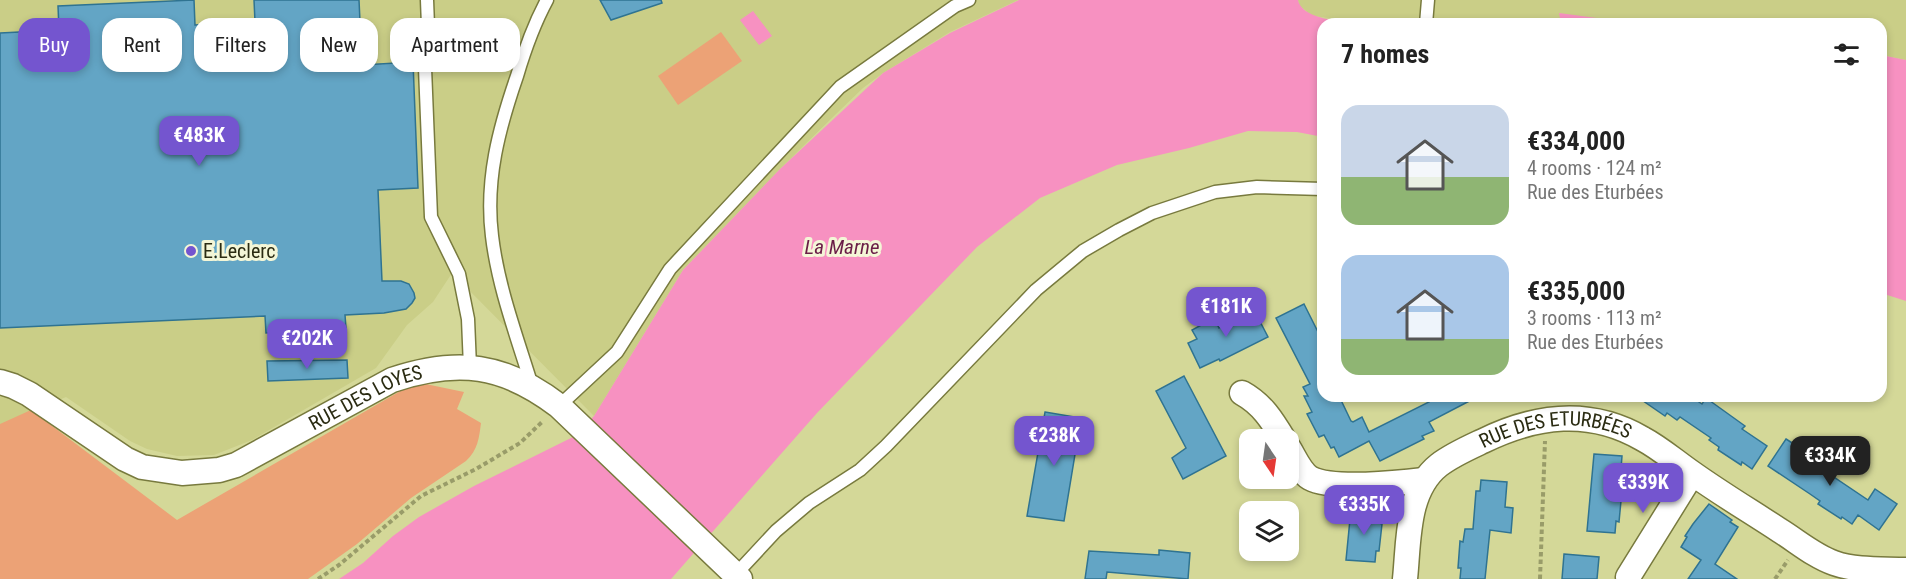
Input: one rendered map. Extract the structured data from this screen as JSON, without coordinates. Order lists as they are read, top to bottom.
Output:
{
  "streets": {
    "street": ["RUE DES LOYES", "RUE DES ETURBÉES"]
  },
  "water": ["La Marne"],
  "places": ["E.Leclerc"],
  "north": "bottom",
  "page": {
    "chip": [
      "Buy",
      "Rent",
      "Filters",
      "New",
      "Apartment"
    ],
    "heading": "7 homes",
    "list": [
      {
        "name": "€334,000",
        "note": "4 rooms · 124 m² · Rue des Eturbées"
      },
      {
        "name": "€335,000",
        "note": "3 rooms · 113 m² · Rue des Eturbées"
      }
    ],
    "price": [
      "€483K",
      "€181K",
      "€202K",
      "€238K",
      "€334K",
      "€339K",
      "€335K"
    ]
  }
}
